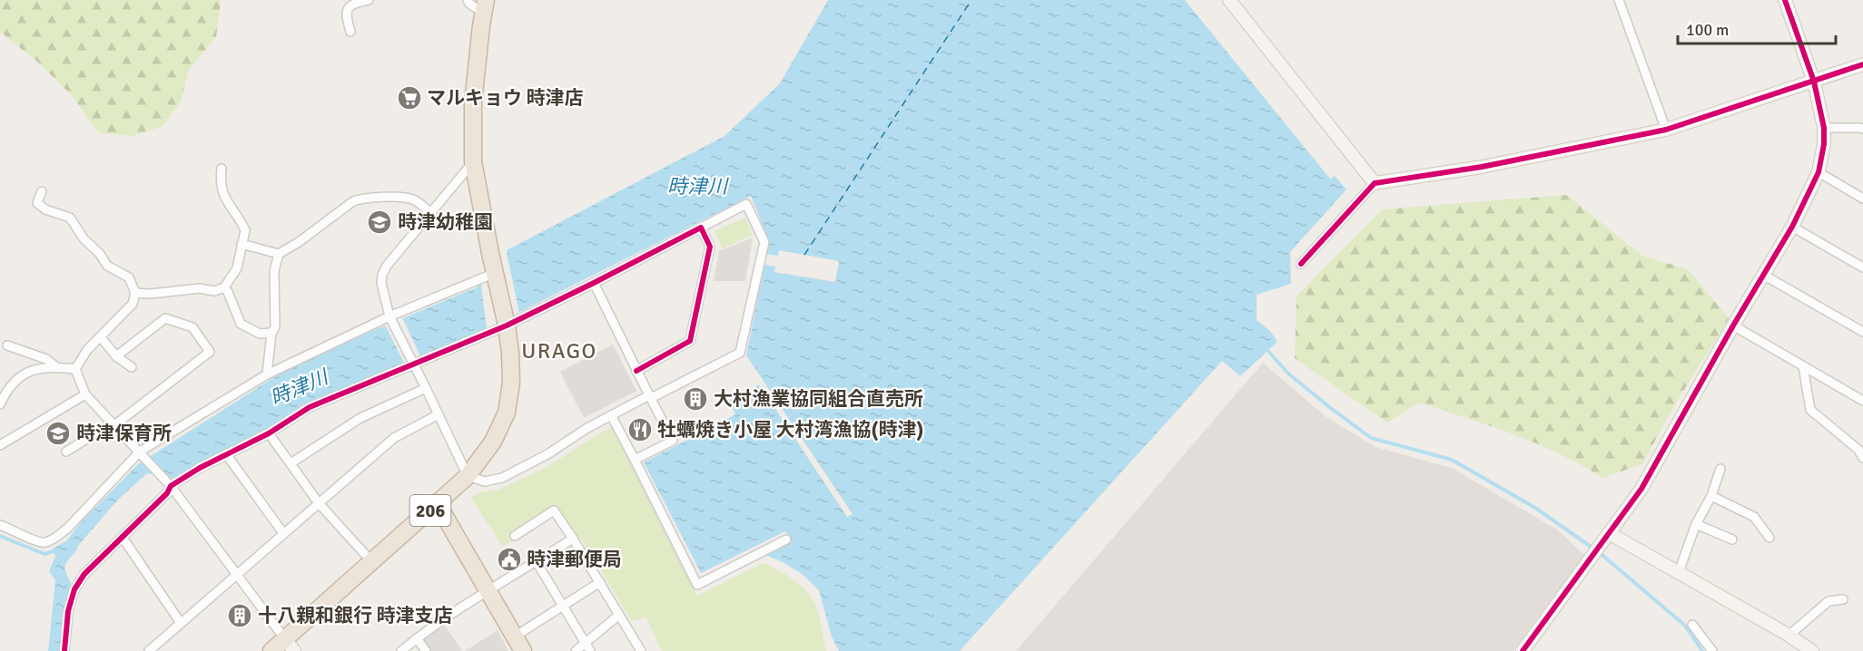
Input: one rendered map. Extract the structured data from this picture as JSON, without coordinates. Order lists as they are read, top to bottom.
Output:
{
  "streets": {
    "highway": ["206"]
  },
  "districts": ["URAGO"],
  "water": ["時津川"],
  "places": {
    "supermarket": ["マルキョウ 時津店"],
    "school or university": ["時津幼稚園", "時津保育所"],
    "building": ["大村漁業協同組合直売所", "十八親和銀行 時津支店"],
    "restaurant": ["牡蠣焼き小屋 大村湾漁協(時津)"],
    "public building": ["時津郵便局"]
  },
  "scale_bar": "100 m"
}
